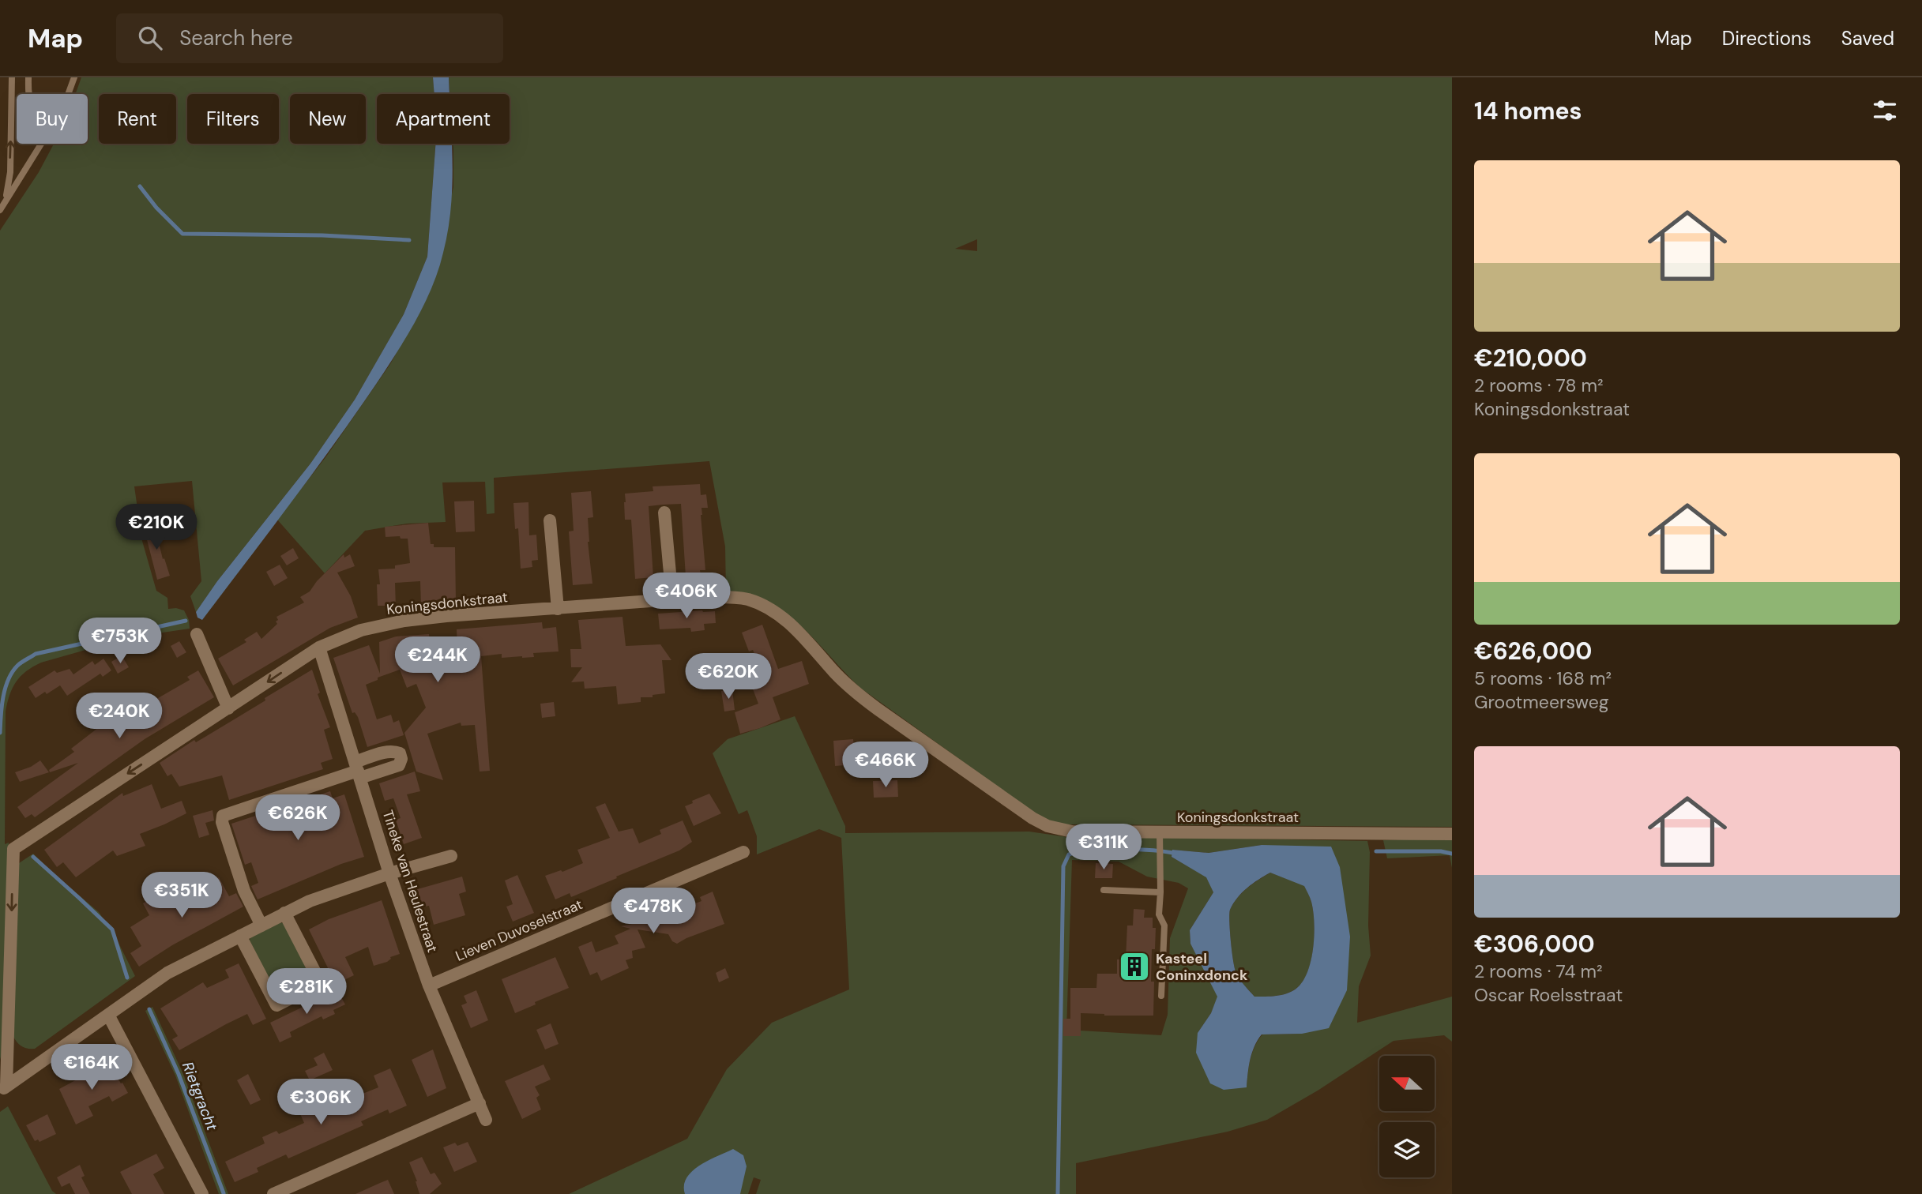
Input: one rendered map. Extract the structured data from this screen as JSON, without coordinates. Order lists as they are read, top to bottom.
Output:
{
  "streets": {
    "street": ["Koningsdonkstraat", "Tineke van Heulestraat", "Lieven Duvoselstraat"]
  },
  "crossings": [
    ["Koningsdonkstraat", "Tineke van Heulestraat"],
    ["Tineke van Heulestraat", "Lieven Duvoselstraat"]
  ],
  "water": ["Rietgracht"],
  "places": {
    "building": ["Kasteel Coninxdonck"]
  },
  "north": "left",
  "page": {
    "header": "Map",
    "search": "Search here",
    "nav": ["Map", "Directions", "Saved"],
    "heading": "14 homes",
    "chip": [
      "Buy",
      "Rent",
      "Filters",
      "New",
      "Apartment"
    ],
    "list": [
      {
        "name": "€210,000",
        "note": "2 rooms · 78 m² · Koningsdonkstraat"
      },
      {
        "name": "€626,000",
        "note": "5 rooms · 168 m² · Grootmeersweg"
      },
      {
        "name": "€306,000",
        "note": "2 rooms · 74 m² · Oscar Roelsstraat"
      }
    ],
    "price": [
      "€210K",
      "€406K",
      "€753K",
      "€244K",
      "€620K",
      "€240K",
      "€466K",
      "€626K",
      "€311K",
      "€351K",
      "€478K",
      "€281K",
      "€164K",
      "€306K"
    ]
  }
}
